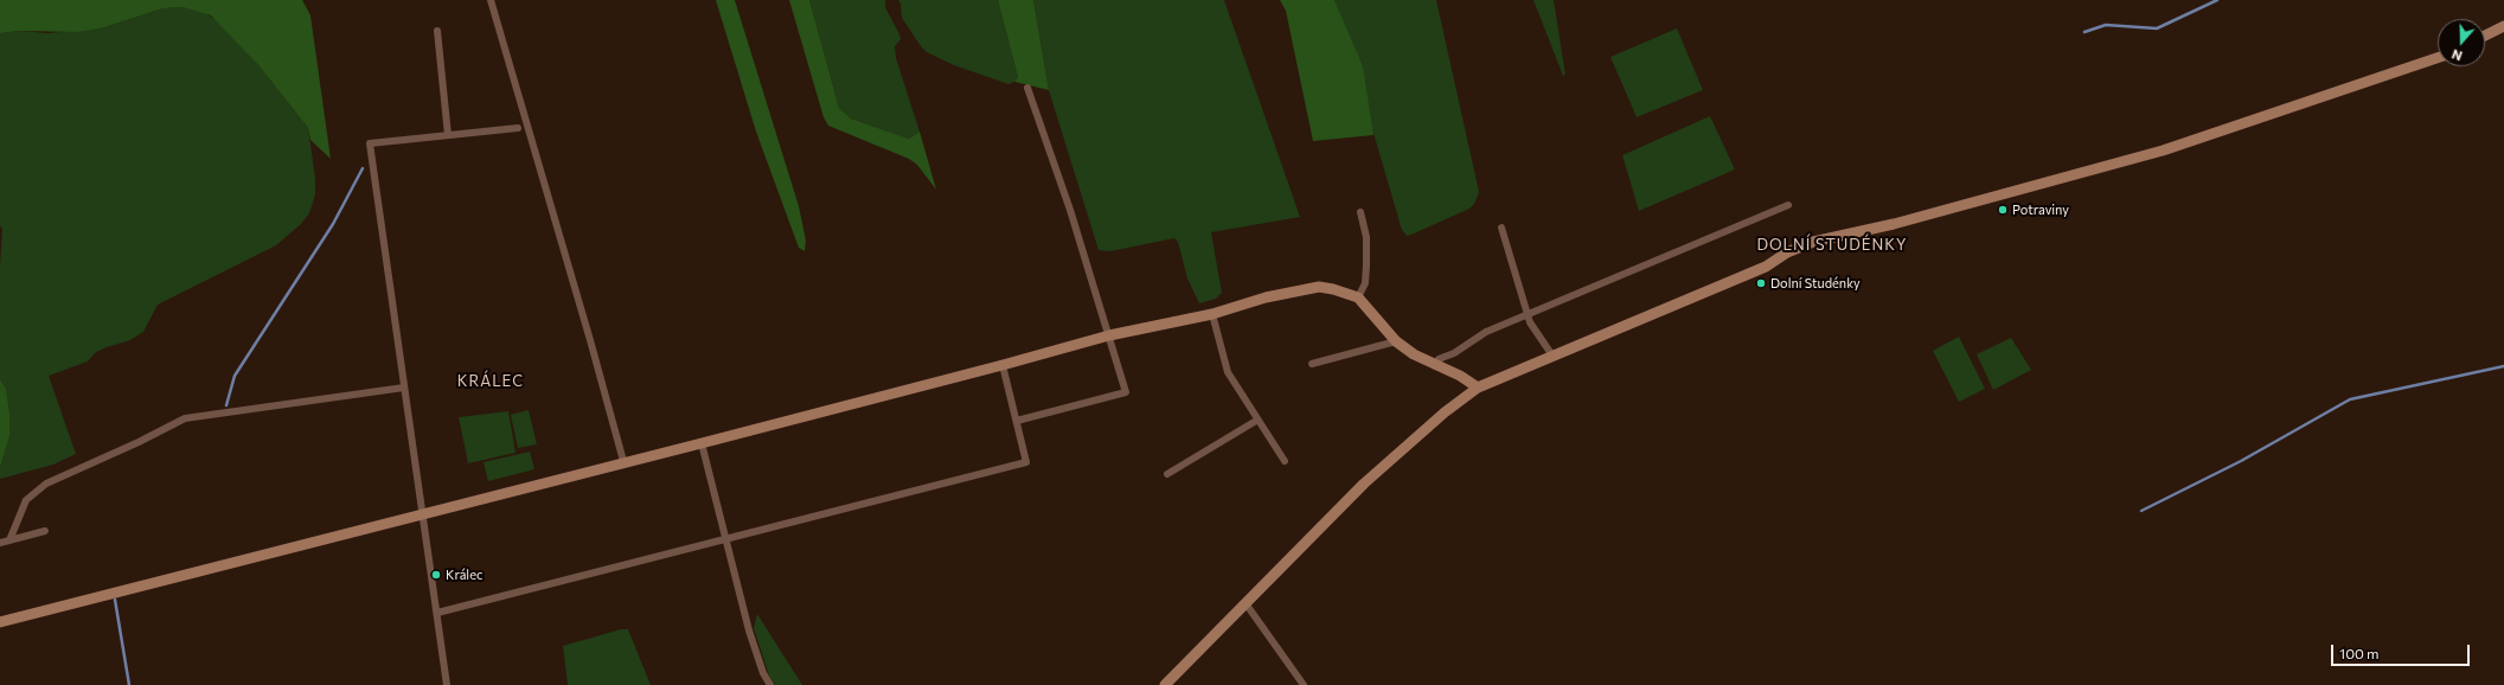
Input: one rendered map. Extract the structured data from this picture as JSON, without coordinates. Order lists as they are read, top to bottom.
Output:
{
  "districts": ["DOLNÍ STUDÉNKY", "KRÁLEC"],
  "places": ["Potraviny", "Dolní Studénky", "Králec"],
  "scale_bar": "100 m",
  "north": "bottom"
}
